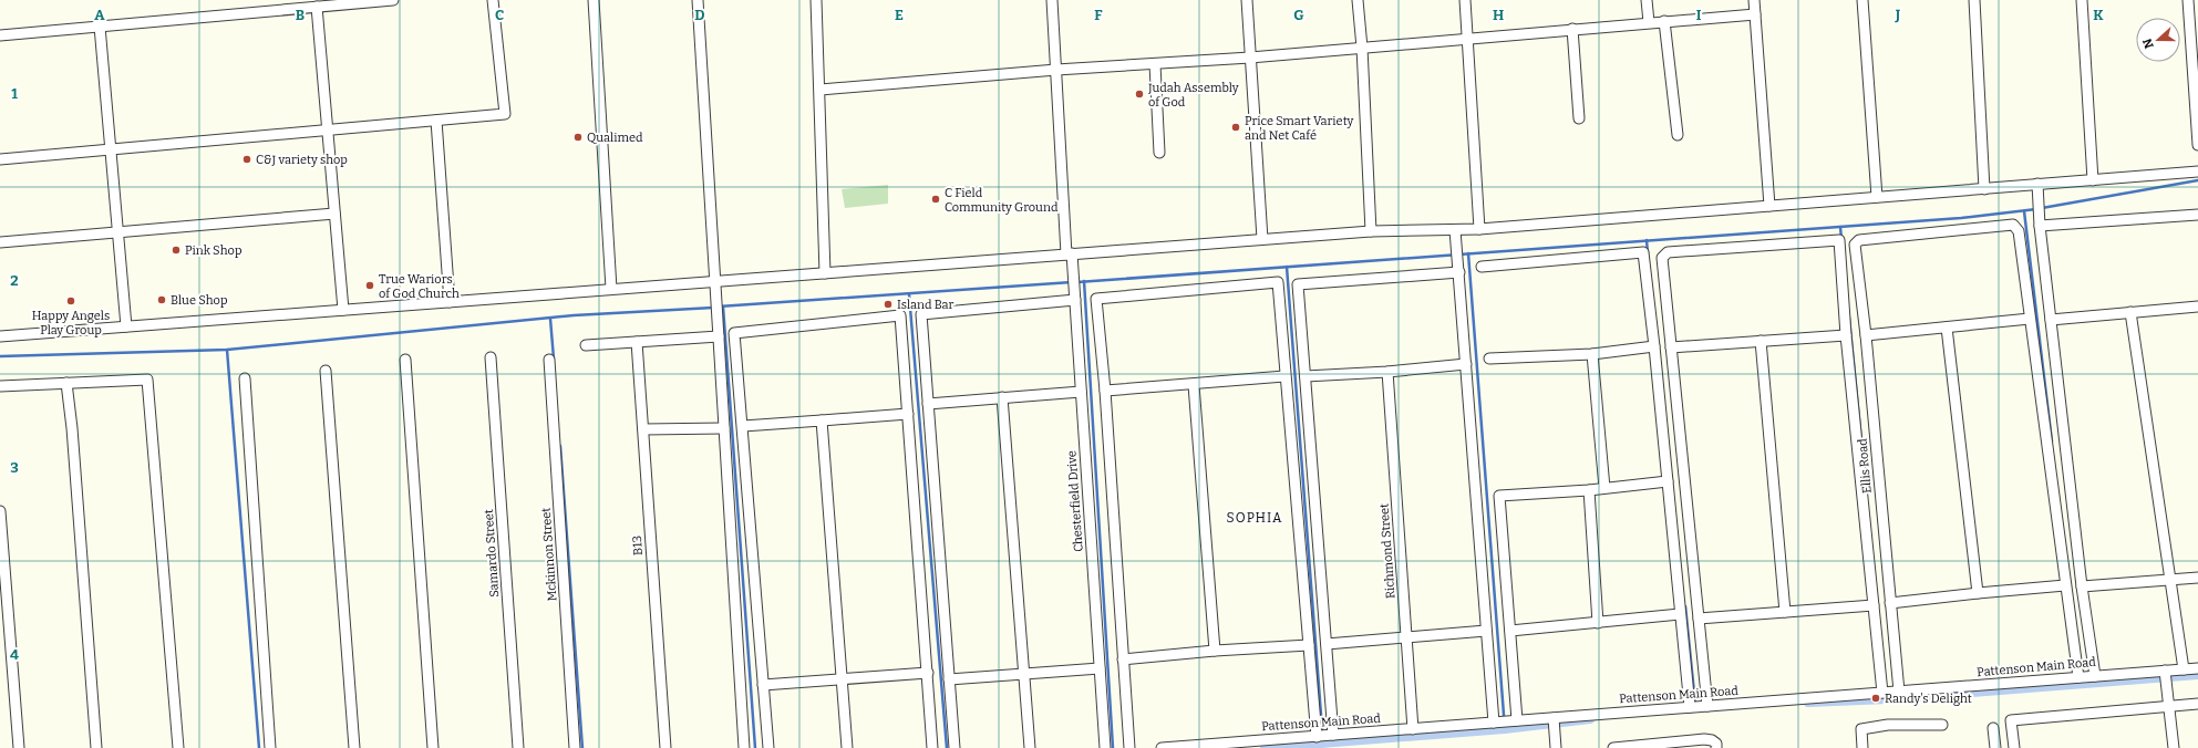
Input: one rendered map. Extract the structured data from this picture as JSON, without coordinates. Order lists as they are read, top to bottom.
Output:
{
  "streets": {
    "street": [
      "Ellis Road",
      "Chesterfield Drive",
      "B13",
      "Richmond Street",
      "Samardo Street",
      "Mckinnon Street",
      "Pattenson Main Road"
    ]
  },
  "crossings": [
    ["Ellis Road", "Pattenson Main Road"],
    ["Richmond Street", "Pattenson Main Road"]
  ],
  "districts": ["SOPHIA"],
  "places": [
    "Judah Assembly of God",
    "Price Smart Variety and Net Café",
    "Qualimed",
    "C&J variety shop",
    "C Field Community Ground",
    "Pink Shop",
    "True Wariors of God Church",
    "Blue Shop",
    "Happy Angels Play Group",
    "Island Bar",
    "Randy's Delight"
  ],
  "north": "left",
  "grid": {
    "columns": [
      "A",
      "B",
      "C",
      "D",
      "E",
      "F",
      "G",
      "H",
      "I",
      "J",
      "K"
    ],
    "rows": [
      "1",
      "2",
      "3",
      "4"
    ]
  }
}
